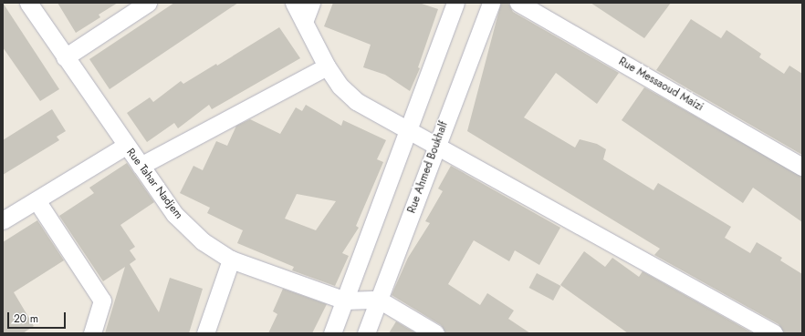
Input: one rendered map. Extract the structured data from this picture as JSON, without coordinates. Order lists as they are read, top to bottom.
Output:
{
  "streets": {
    "street": ["Rue Messaoud Maizi", "Rue Ahmed Boukhalf", "Rue Tahar Nadjem"]
  },
  "crossings": [
    ["Rue Ahmed Boukhalf", "Rue Tahar Nadjem"]
  ],
  "scale_bar": "20 m"
}
